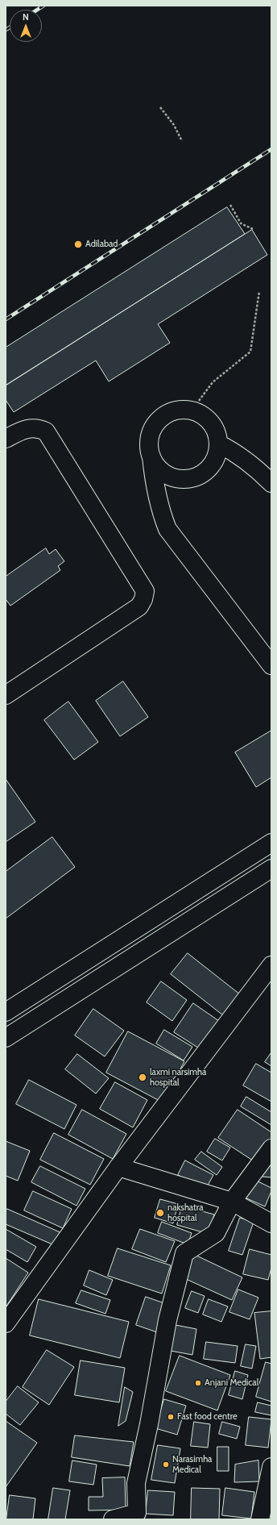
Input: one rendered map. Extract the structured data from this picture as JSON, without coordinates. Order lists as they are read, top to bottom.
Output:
{
  "places": [
    "Adilabad",
    "laxmi narsimha hospital",
    "nakshatra hospital",
    "Anjani Medical",
    "Fast food centre",
    "Narasimha Medical"
  ],
  "north": "top"
}
